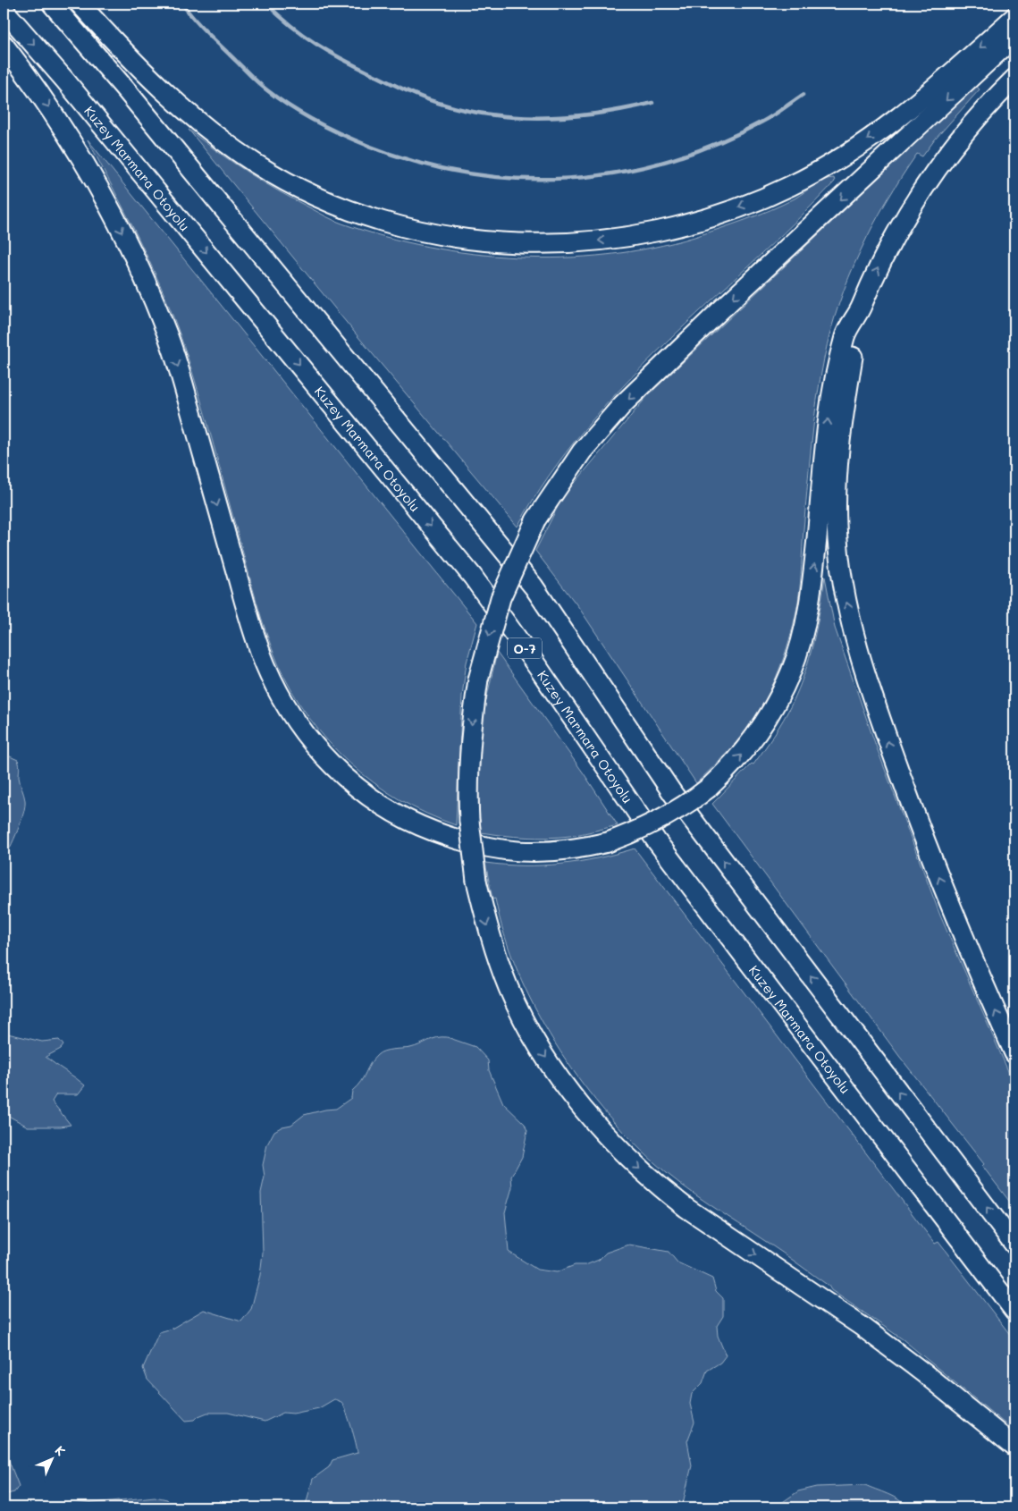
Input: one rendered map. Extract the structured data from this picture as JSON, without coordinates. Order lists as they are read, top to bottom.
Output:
{
  "streets": {
    "highway": ["Kuzey Marmara Otoyolu", "O-7"]
  },
  "north": "top right"
}
